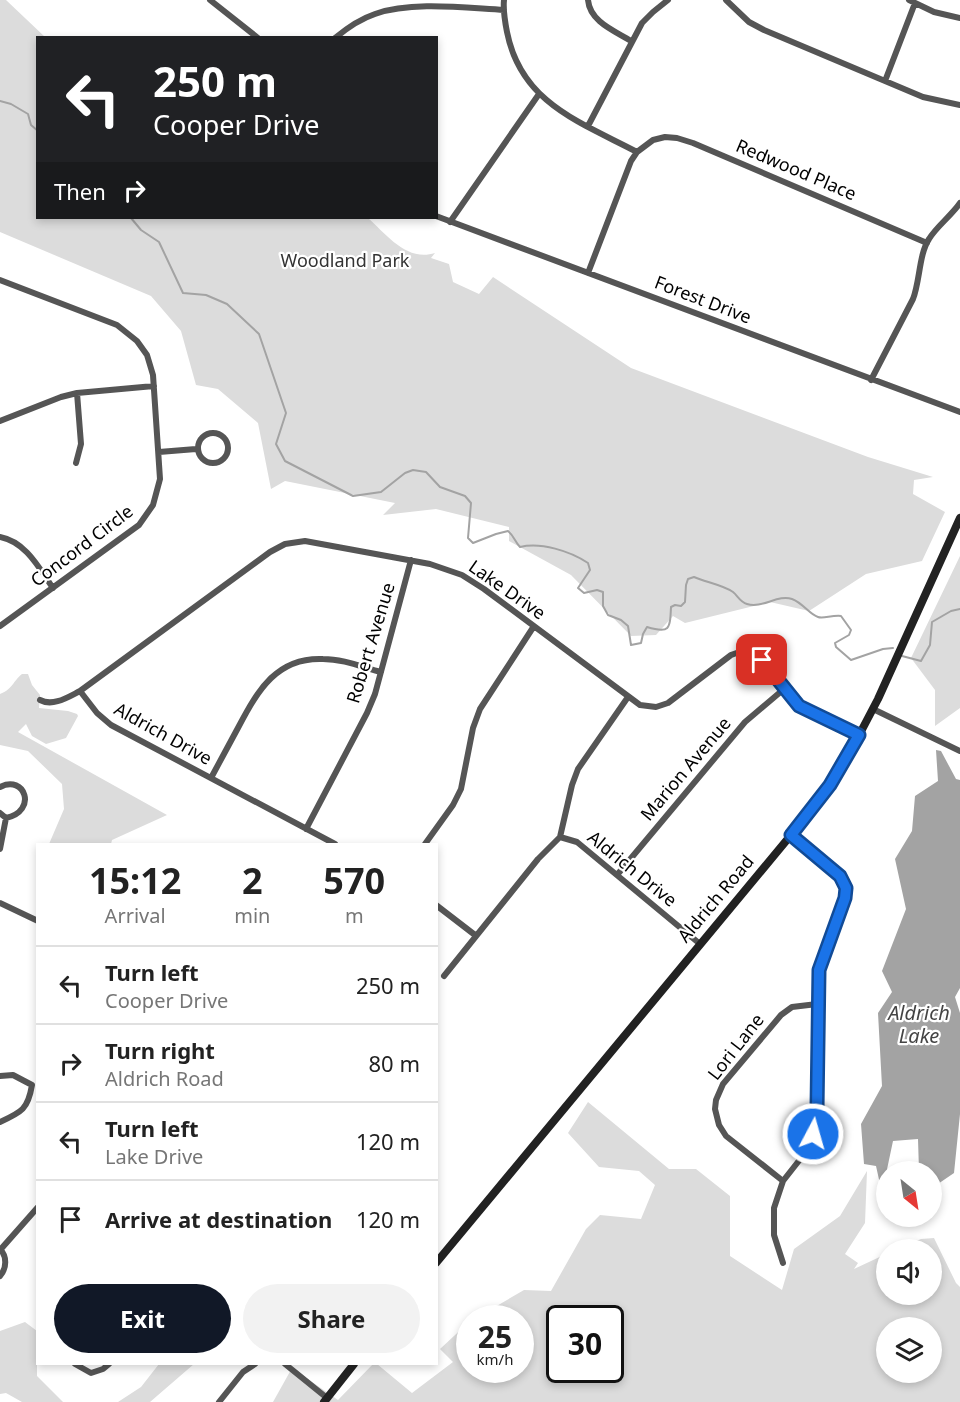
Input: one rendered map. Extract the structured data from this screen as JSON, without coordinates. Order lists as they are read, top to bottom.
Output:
{
  "streets": {
    "main road": ["Aldrich Road"],
    "street": [
      "Redwood Place",
      "Forest Drive",
      "Concord Circle",
      "Lake Drive",
      "Robert Avenue",
      "Aldrich Drive",
      "Marion Avenue",
      "Lori Lane"
    ]
  },
  "crossings": [
    ["Lake Drive", "Robert Avenue"],
    ["Lake Drive", "Aldrich Drive"],
    ["Lake Drive", "Marion Avenue"],
    ["Lake Drive", "Aldrich Road"],
    ["Robert Avenue", "Aldrich Drive"],
    ["Aldrich Drive", "Marion Avenue"],
    ["Aldrich Drive", "Aldrich Road"]
  ],
  "water": ["Aldrich Lake"],
  "parks": ["Woodland Park"],
  "north": "bottom right",
  "page": {
    "turn": ["250 m", "Cooper Drive"],
    "then": "Then",
    "eta": [
      "15:12",
      "Arrival",
      "2",
      "min",
      "570",
      "m"
    ],
    "list": [
      {
        "name": "Turn left",
        "note": "Cooper Drive",
        "value": "250 m"
      },
      {
        "name": "Turn right",
        "note": "Aldrich Road",
        "value": "80 m"
      },
      {
        "name": "Turn left",
        "note": "Lake Drive",
        "value": "120 m"
      },
      {
        "name": "Arrive at destination",
        "value": "120 m"
      }
    ],
    "buttons": ["Exit", "Share"],
    "speed": "25 km/h",
    "limit": "30"
  }
}
